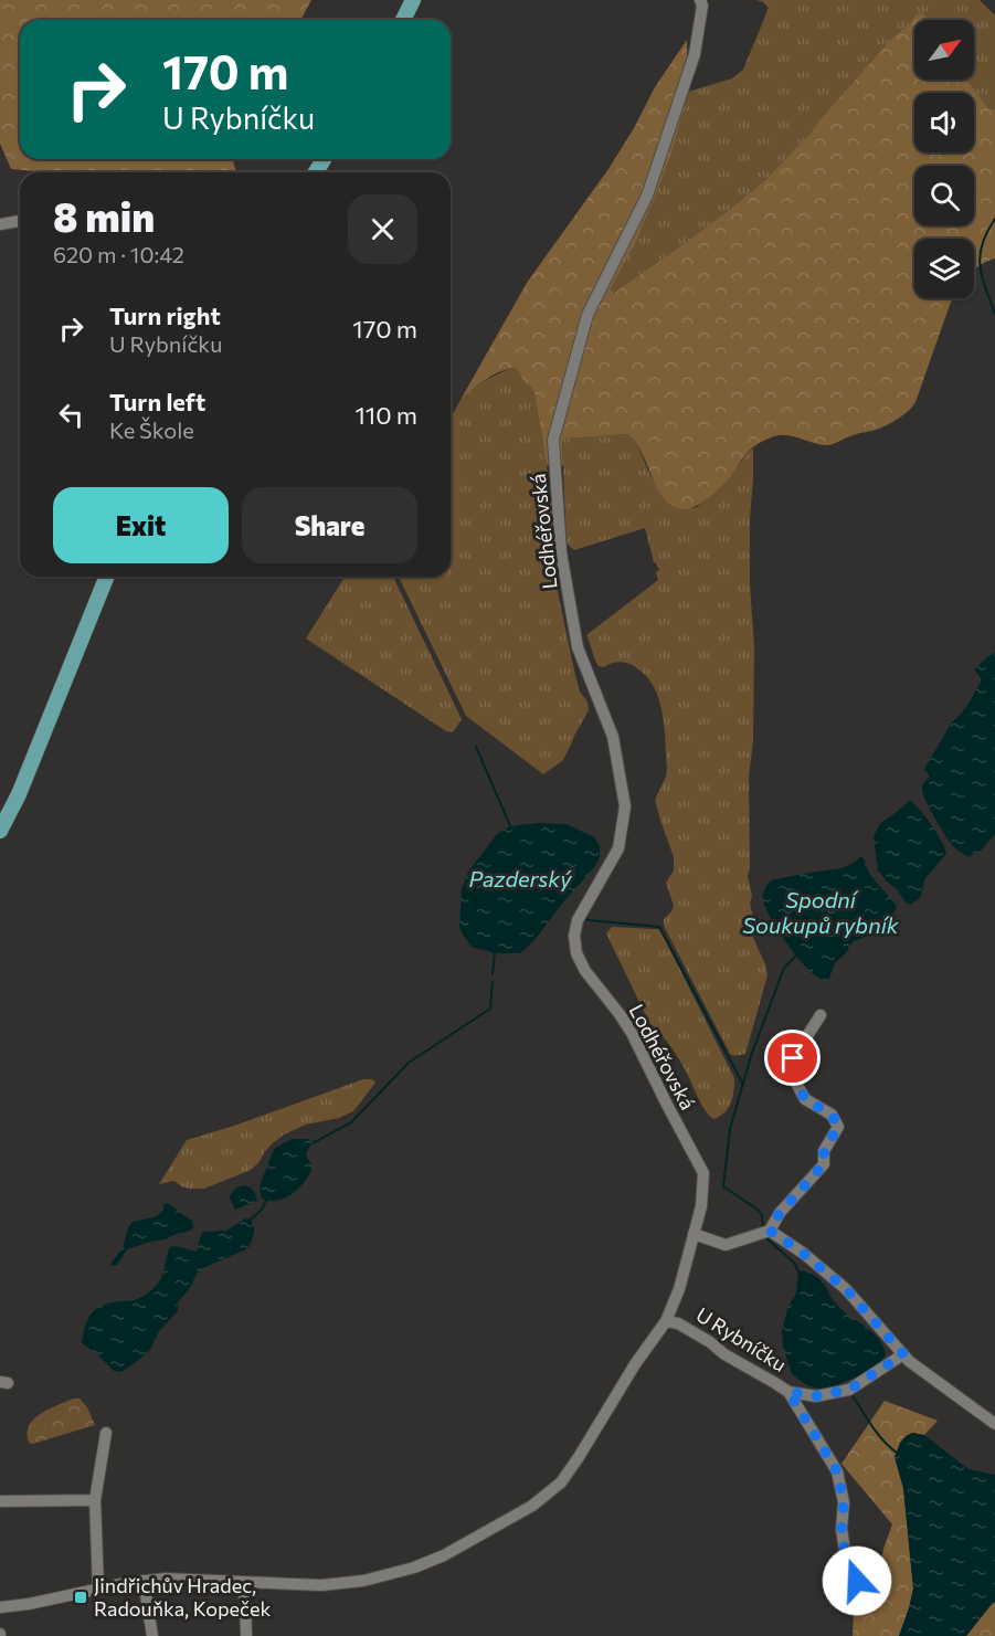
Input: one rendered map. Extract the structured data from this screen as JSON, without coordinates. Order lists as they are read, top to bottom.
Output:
{
  "streets": {
    "street": ["Lodhéřovská", "U Rybníčku"]
  },
  "crossings": [
    ["Lodhéřovská", "U Rybníčku"]
  ],
  "water": ["Pazderský", "Spodní Soukupů rybník"],
  "places": {
    "transit": ["Jindřichův Hradec, Radouňka, Kopeček"]
  },
  "north": "top right",
  "page": {
    "turn": ["170 m", "U Rybníčku"],
    "heading": ["8 min", "620 m · 10:42"],
    "list": [
      {
        "name": "Turn right",
        "note": "U Rybníčku",
        "value": "170 m"
      },
      {
        "name": "Turn left",
        "note": "Ke Škole",
        "value": "110 m"
      }
    ],
    "buttons": ["Exit", "Share"]
  }
}
